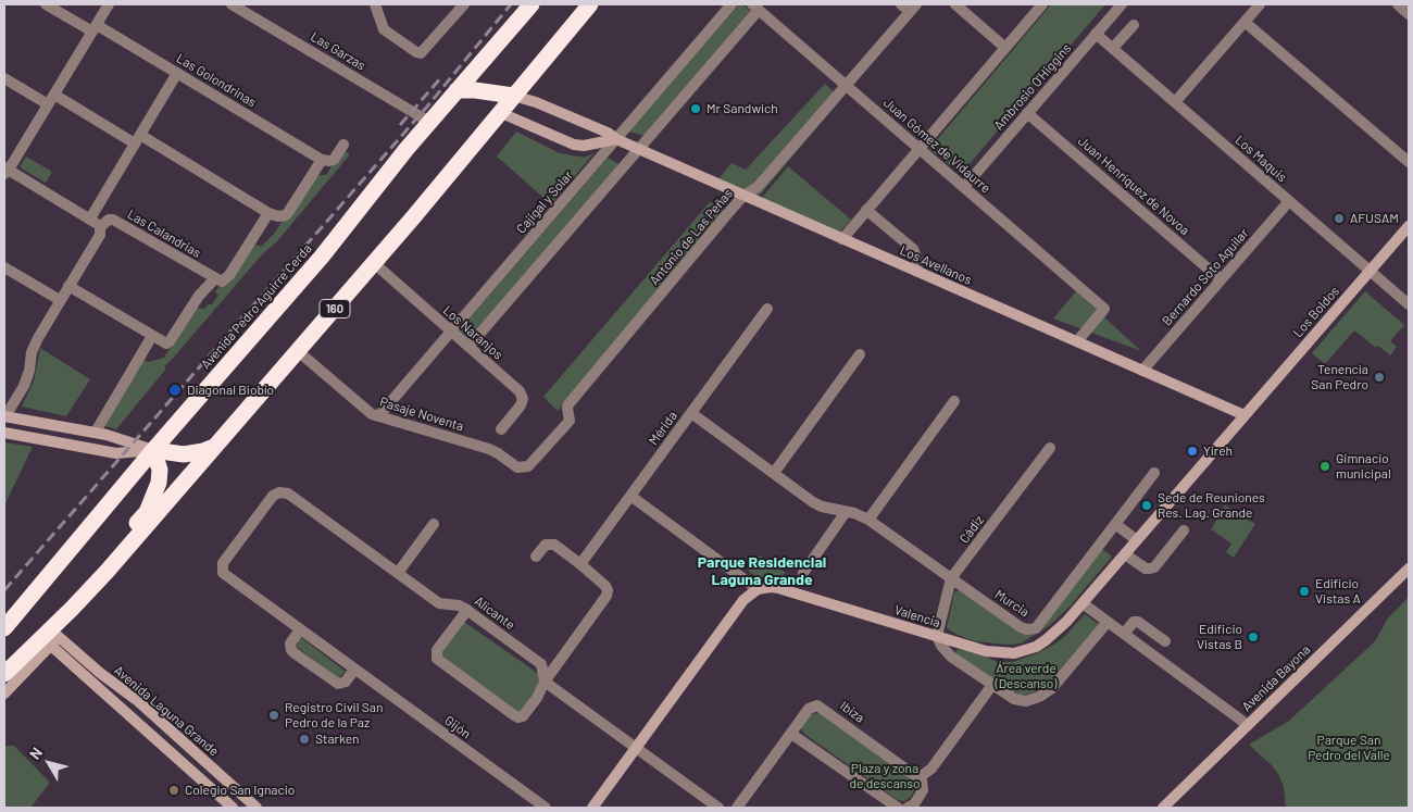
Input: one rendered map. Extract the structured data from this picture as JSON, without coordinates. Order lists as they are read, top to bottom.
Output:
{
  "streets": {
    "highway": ["Avenida Pedro Aguirre Cerda", "160"],
    "street": [
      "Las Garzas",
      "Las Golondrinas",
      "Ambrosio O'Higgins",
      "Juan Gómez de Vidaurre",
      "Los Maquis",
      "Juan Henríquez de Novoa",
      "Cajigal y Solar",
      "Las Calandrias",
      "Antonio de Las Peñas",
      "Los Avellanos",
      "Bernardo Soto Aguilar",
      "Los Boldos",
      "Los Naranjos",
      "Pasaje Noventa",
      "Mérida",
      "Cádiz",
      "Murcia",
      "Alicante",
      "Valencia",
      "Avenida Bayona",
      "Avenida Laguna Grande",
      "Ibiza",
      "Gijón"
    ]
  },
  "crossings": [
    ["Las Garzas", "Avenida Pedro Aguirre Cerda"],
    ["Ambrosio O'Higgins", "Juan Gómez de Vidaurre"],
    ["Ambrosio O'Higgins", "Los Maquis"],
    ["Ambrosio O'Higgins", "Juan Henríquez de Novoa"],
    ["Juan Gómez de Vidaurre", "Antonio de Las Peñas"],
    ["Juan Gómez de Vidaurre", "Los Avellanos"],
    ["Los Maquis", "Bernardo Soto Aguilar"],
    ["Los Maquis", "Los Boldos"],
    ["Juan Henríquez de Novoa", "Bernardo Soto Aguilar"],
    ["Cajigal y Solar", "Los Avellanos"],
    ["Cajigal y Solar", "Los Naranjos"],
    ["Cajigal y Solar", "Pasaje Noventa"],
    ["Antonio de Las Peñas", "Los Avellanos"],
    ["Antonio de Las Peñas", "Pasaje Noventa"],
    ["Los Avellanos", "Bernardo Soto Aguilar"],
    ["Los Avellanos", "160"],
    ["Los Avellanos", "Los Boldos"],
    ["Los Avellanos", "Valencia"],
    ["160", "Los Naranjos"],
    ["160", "Pasaje Noventa"],
    ["Los Boldos", "Valencia"],
    ["Mérida", "Murcia"],
    ["Cádiz", "Murcia"],
    ["Cádiz", "Valencia"],
    ["Alicante", "Gijón"]
  ],
  "districts": ["Parque Residencial Laguna Grande"],
  "parks": ["Área verde (Descanso)", "Parque San Pedro del Valle", "Plaza y zona de descanso"],
  "places": [
    "Mr Sandwich",
    "AFUSAM",
    "Tenencia San Pedro",
    "Diagonal Biobío",
    "Yireh",
    "Gimnacio municipal",
    "Sede de Reuniones Res. Lag. Grande",
    "Edificio Vistas A",
    "Edificio Vistas B",
    "Registro Civil San Pedro de la Paz",
    "Starken",
    "Colegio San Ignacio"
  ],
  "north": "top left"
}
